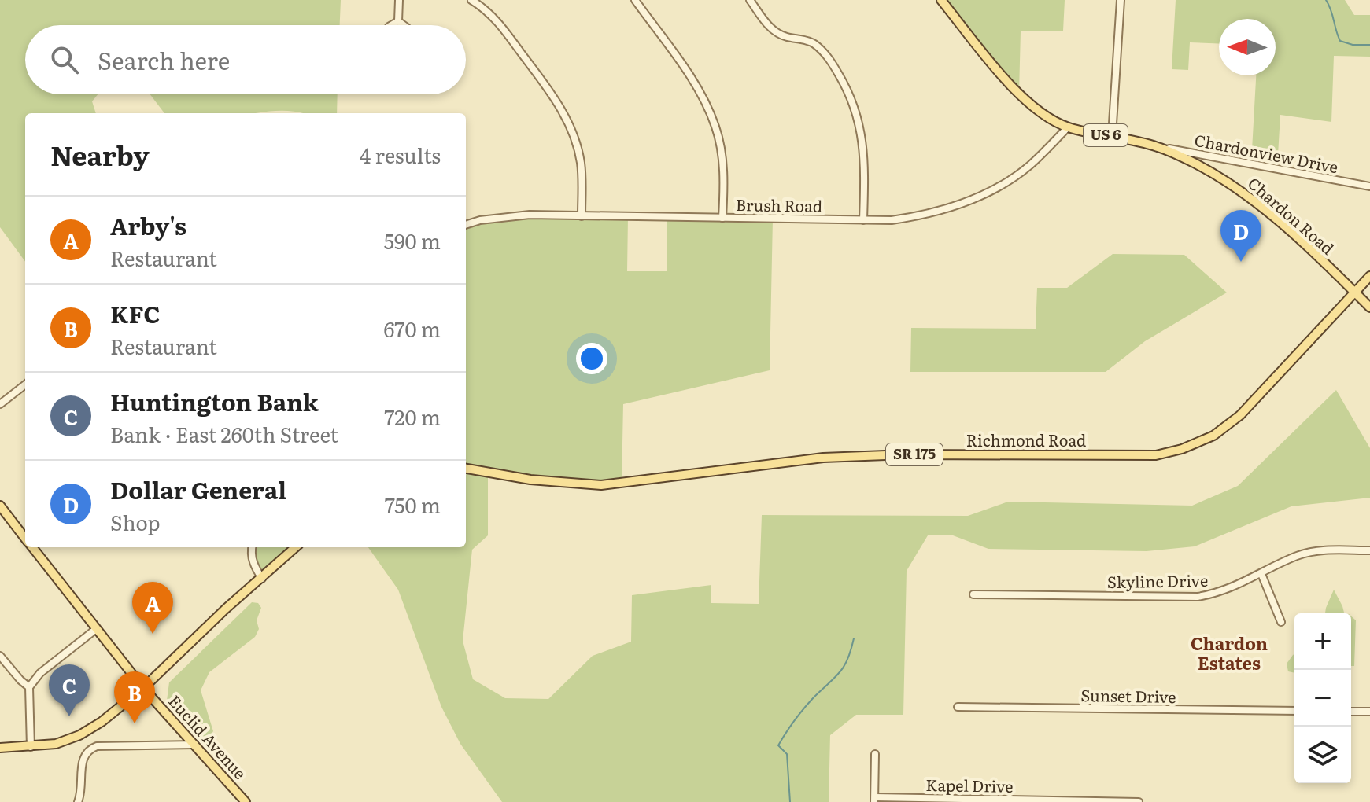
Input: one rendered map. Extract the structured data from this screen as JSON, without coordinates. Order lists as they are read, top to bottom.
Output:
{
  "streets": {
    "main road": [
      "US 6",
      "Chardon Road",
      "Richmond Road",
      "SR 175",
      "Euclid Avenue"
    ],
    "street": [
      "Chardonview Drive",
      "Brush Road",
      "Skyline Drive",
      "Sunset Drive",
      "Kapel Drive"
    ]
  },
  "crossings": [
    ["Chardonview Drive", "Chardon Road"],
    ["Brush Road", "Chardon Road"],
    ["Chardon Road", "Richmond Road"]
  ],
  "districts": ["Chardon Estates"],
  "north": "left",
  "page": {
    "search": "Search here",
    "heading": ["Nearby", "4 results"],
    "list": [
      {
        "mark": "A",
        "name": "Arby's",
        "note": "Restaurant",
        "value": "590 m"
      },
      {
        "mark": "B",
        "name": "KFC",
        "note": "Restaurant",
        "value": "670 m"
      },
      {
        "mark": "C",
        "name": "Huntington Bank",
        "note": "Bank · East 260th Street",
        "value": "720 m"
      },
      {
        "mark": "D",
        "name": "Dollar General",
        "note": "Shop",
        "value": "750 m"
      }
    ],
    "pins": [
      "D",
      "A",
      "C",
      "B"
    ],
    "map_buttons": ["+", "−"]
  }
}
